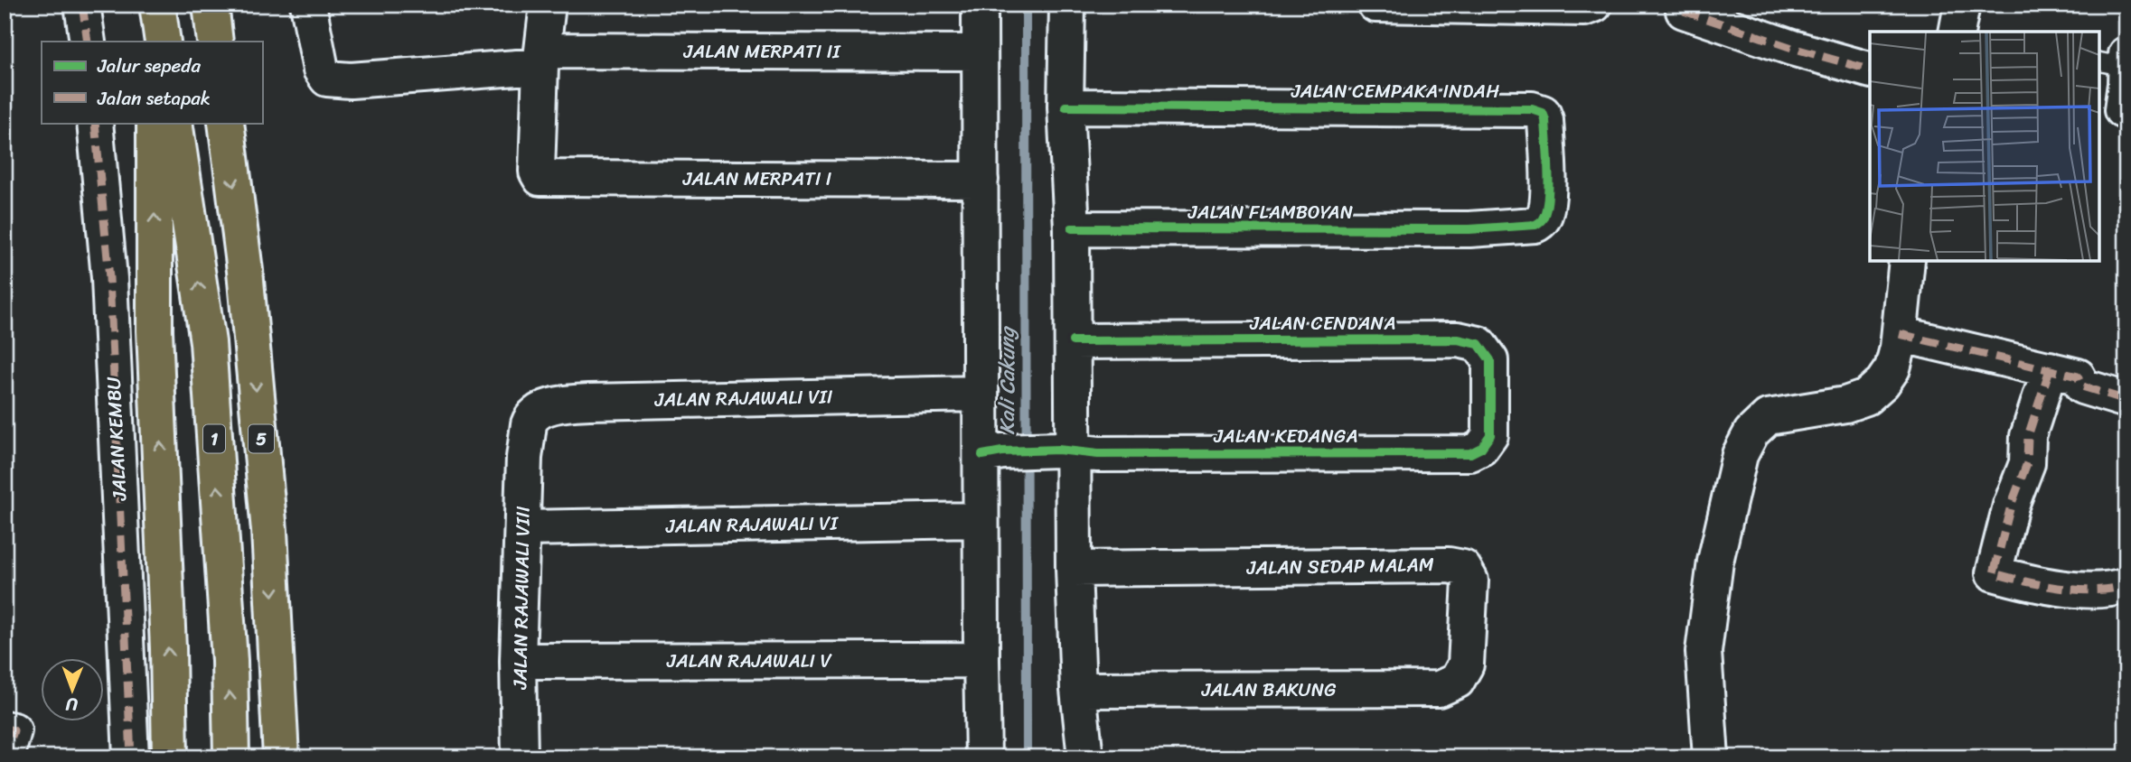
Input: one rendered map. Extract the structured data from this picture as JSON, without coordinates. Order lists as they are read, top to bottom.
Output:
{
  "streets": {
    "highway": ["1", "5"],
    "street": [
      "JALAN MERPATI II",
      "JALAN CEMPAKA INDAH",
      "JALAN MERPATI I",
      "JALAN FLAMBOYAN",
      "JALAN CENDANA",
      "JALAN RAJAWALI VII",
      "JALAN KEDANGA",
      "JALAN KEMBU",
      "JALAN RAJAWALI VI",
      "JALAN SEDAP MALAM",
      "JALAN RAJAWALI VIII",
      "JALAN RAJAWALI V",
      "JALAN BAKUNG"
    ]
  },
  "crossings": [
    ["JALAN MERPATI II", "JALAN MERPATI I"],
    ["JALAN CEMPAKA INDAH", "JALAN FLAMBOYAN"],
    ["JALAN CENDANA", "JALAN KEDANGA"],
    ["JALAN RAJAWALI VII", "JALAN RAJAWALI VIII"],
    ["JALAN RAJAWALI VI", "JALAN RAJAWALI VIII"],
    ["JALAN SEDAP MALAM", "JALAN BAKUNG"],
    ["JALAN RAJAWALI VIII", "JALAN RAJAWALI V"]
  ],
  "water": ["Kali Cakung"],
  "legend": ["Jalur sepeda", "Jalan setapak"],
  "north": "bottom"
}
